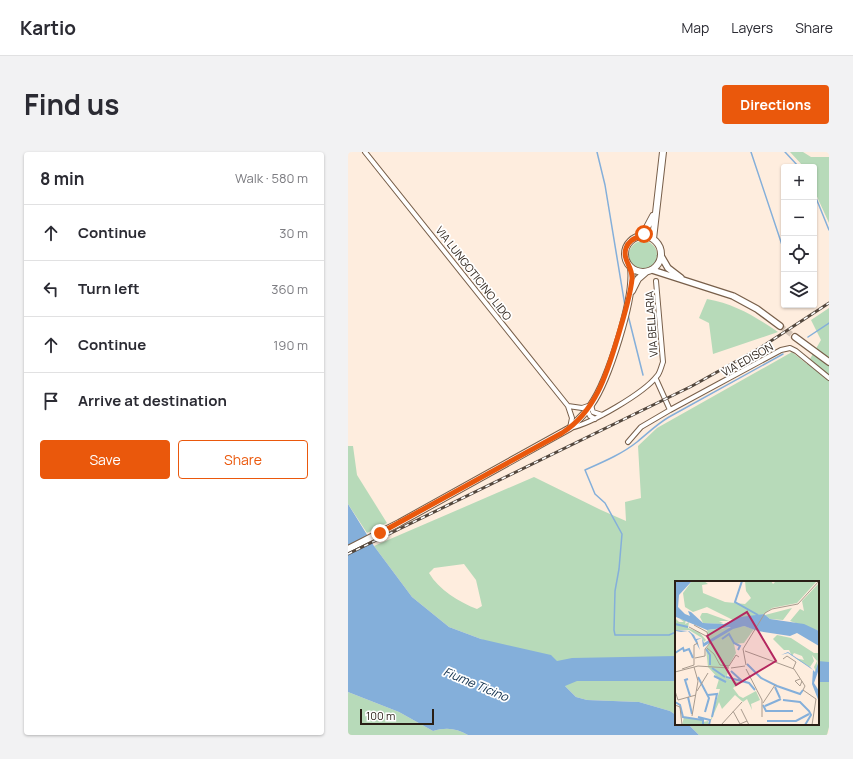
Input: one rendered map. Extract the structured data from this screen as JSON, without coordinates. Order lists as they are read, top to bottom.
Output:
{
  "streets": {
    "street": ["VIA LUNGOTICINO LIDO", "VIA BELLARIA", "VIA EDISON"]
  },
  "water": ["Fiume Ticino"],
  "scale_bar": "100 m",
  "page": {
    "header": "Kartio",
    "nav": ["Map", "Layers", "Share"],
    "title": "Find us",
    "buttons": [
      "Directions",
      ["Save", "Share"]
    ],
    "heading": ["8 min", "Walk · 580 m"],
    "map_buttons": ["+", "−"],
    "list": [
      ["Continue", "30 m"],
      ["Turn left", "360 m"],
      ["Continue", "190 m"],
      "Arrive at destination"
    ],
    "scale": "100 m"
  }
}
